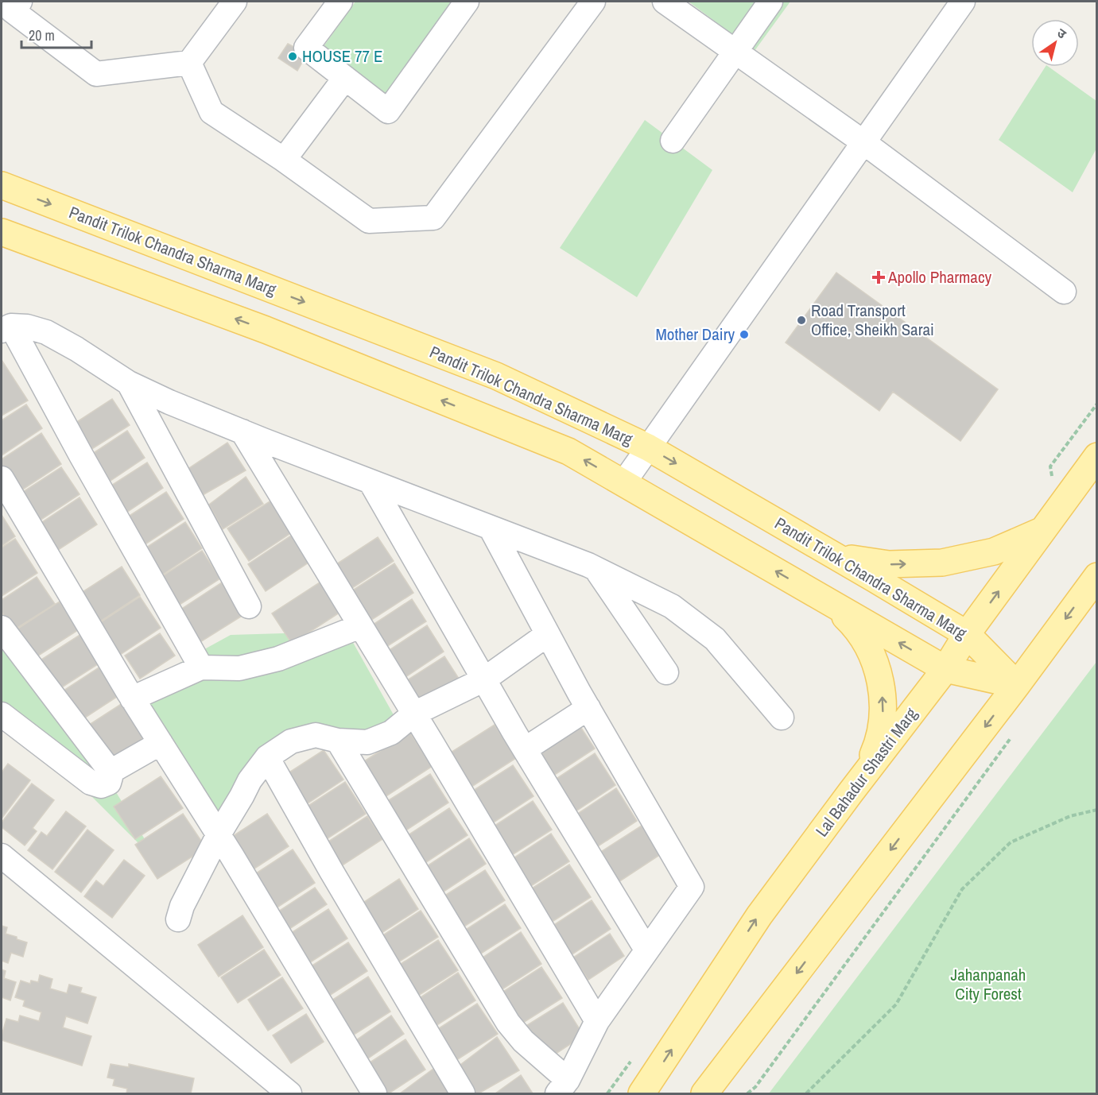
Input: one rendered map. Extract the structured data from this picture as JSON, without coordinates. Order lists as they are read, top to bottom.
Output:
{
  "streets": {
    "main road": ["Pandit Trilok Chandra Sharma Marg", "Lal Bahadur Shastri Marg"]
  },
  "crossings": [
    ["Pandit Trilok Chandra Sharma Marg", "Lal Bahadur Shastri Marg"]
  ],
  "parks": ["Jahanpanah City Forest"],
  "places": {
    "other": ["HOUSE 77 E", "Road Transport Office, Sheikh Sarai", "Mother Dairy"],
    "health": ["Apollo Pharmacy"]
  },
  "scale_bar": "20 m",
  "north": "top right"
}
